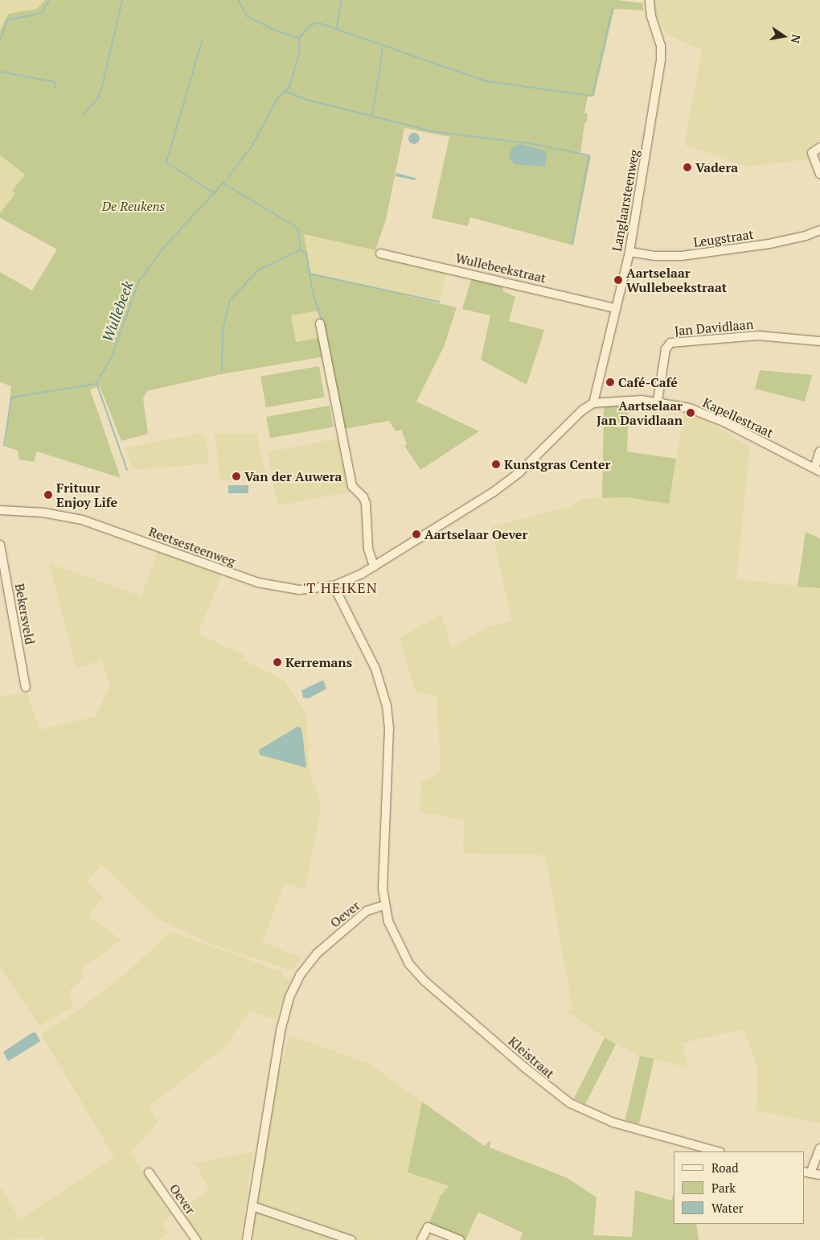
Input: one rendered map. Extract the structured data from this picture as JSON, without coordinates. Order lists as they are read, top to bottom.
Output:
{
  "streets": {
    "street": [
      "Langlaarsteenweg",
      "Leugstraat",
      "Wullebeekstraat",
      "Jan Davidlaan",
      "Kapellestraat",
      "Reetsesteenweg",
      "Bekersveld",
      "Oever",
      "Kleistraat"
    ]
  },
  "crossings": [
    ["Langlaarsteenweg", "Leugstraat"],
    ["Langlaarsteenweg", "Wullebeekstraat"],
    ["Langlaarsteenweg", "Kapellestraat"],
    ["Langlaarsteenweg", "Reetsesteenweg"],
    ["Jan Davidlaan", "Kapellestraat"],
    ["Kapellestraat", "Reetsesteenweg"],
    ["Oever", "Kleistraat"]
  ],
  "districts": ["'T HEIKEN"],
  "water": ["Wullebeek"],
  "parks": ["De Reukens"],
  "places": [
    "Vadera",
    "Aartselaar Wullebeekstraat",
    "Café-Café",
    "Aartselaar Jan Davidlaan",
    "Kunstgras Center",
    "Van der Auwera",
    "Frituur Enjoy Life",
    "Aartselaar Oever",
    "Kerremans"
  ],
  "legend": ["Road", "Park", "Water"],
  "north": "right"
}
